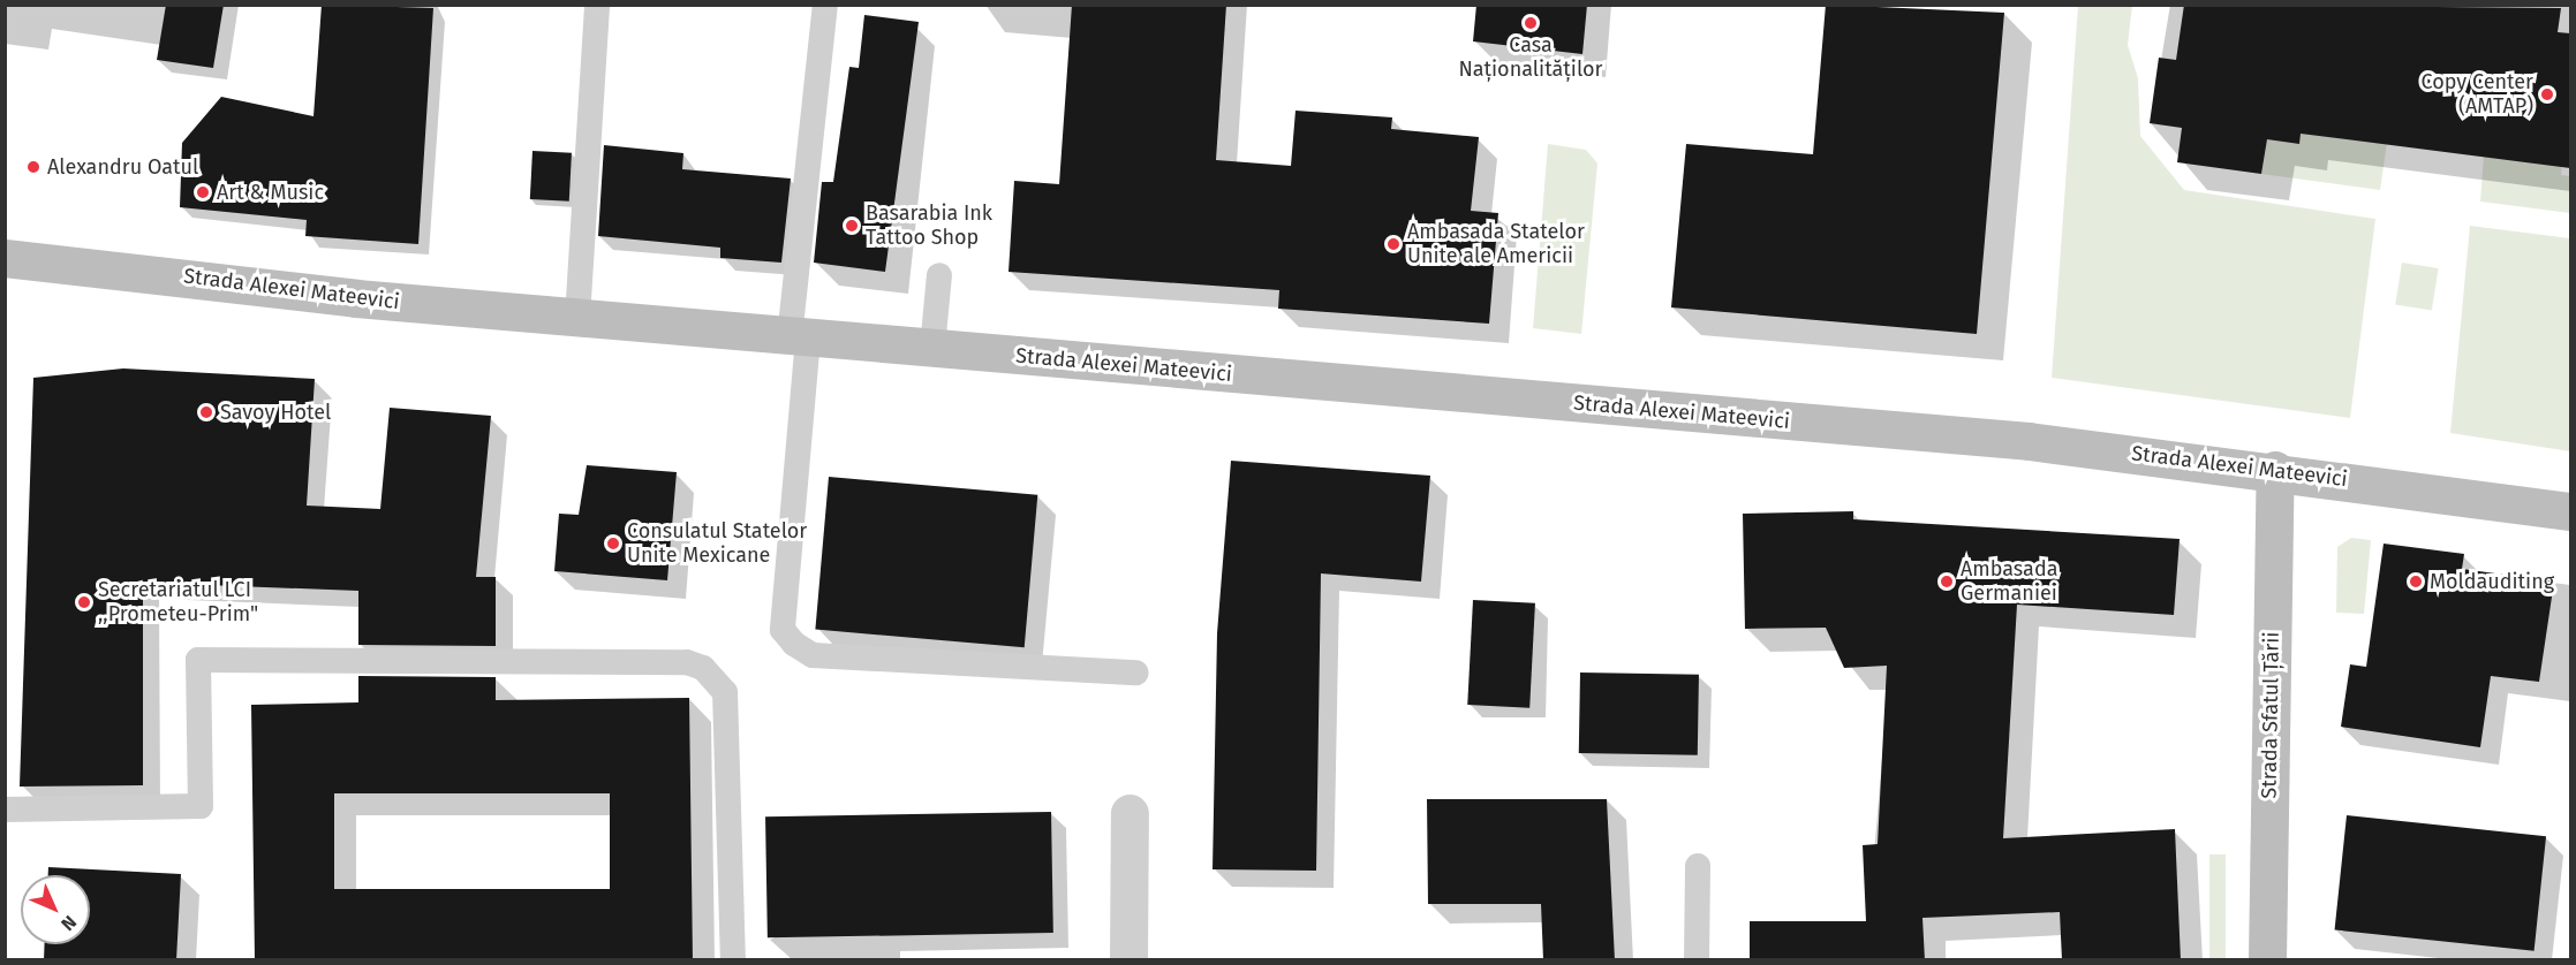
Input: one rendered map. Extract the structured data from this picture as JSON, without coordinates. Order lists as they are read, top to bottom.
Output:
{
  "streets": {
    "main road": ["Strada Alexei Mateevici", "Strada Sfatul Țării"]
  },
  "crossings": [
    ["Strada Alexei Mateevici", "Strada Sfatul Țării"]
  ],
  "places": [
    "Casa Naționalităților",
    "Copy Center (AMTAP)",
    "Alexandru Oatul",
    "Art & Music",
    "Basarabia Ink Tattoo Shop",
    "Ambasada Statelor Unite ale Americii",
    "Savoy Hotel",
    "Consulatul Statelor Unite Mexicane",
    "Ambasada Germaniei",
    "Moldauditing",
    "Secretariatul LCI ,,Prometeu-Prim\""
  ],
  "north": "bottom right"
}
